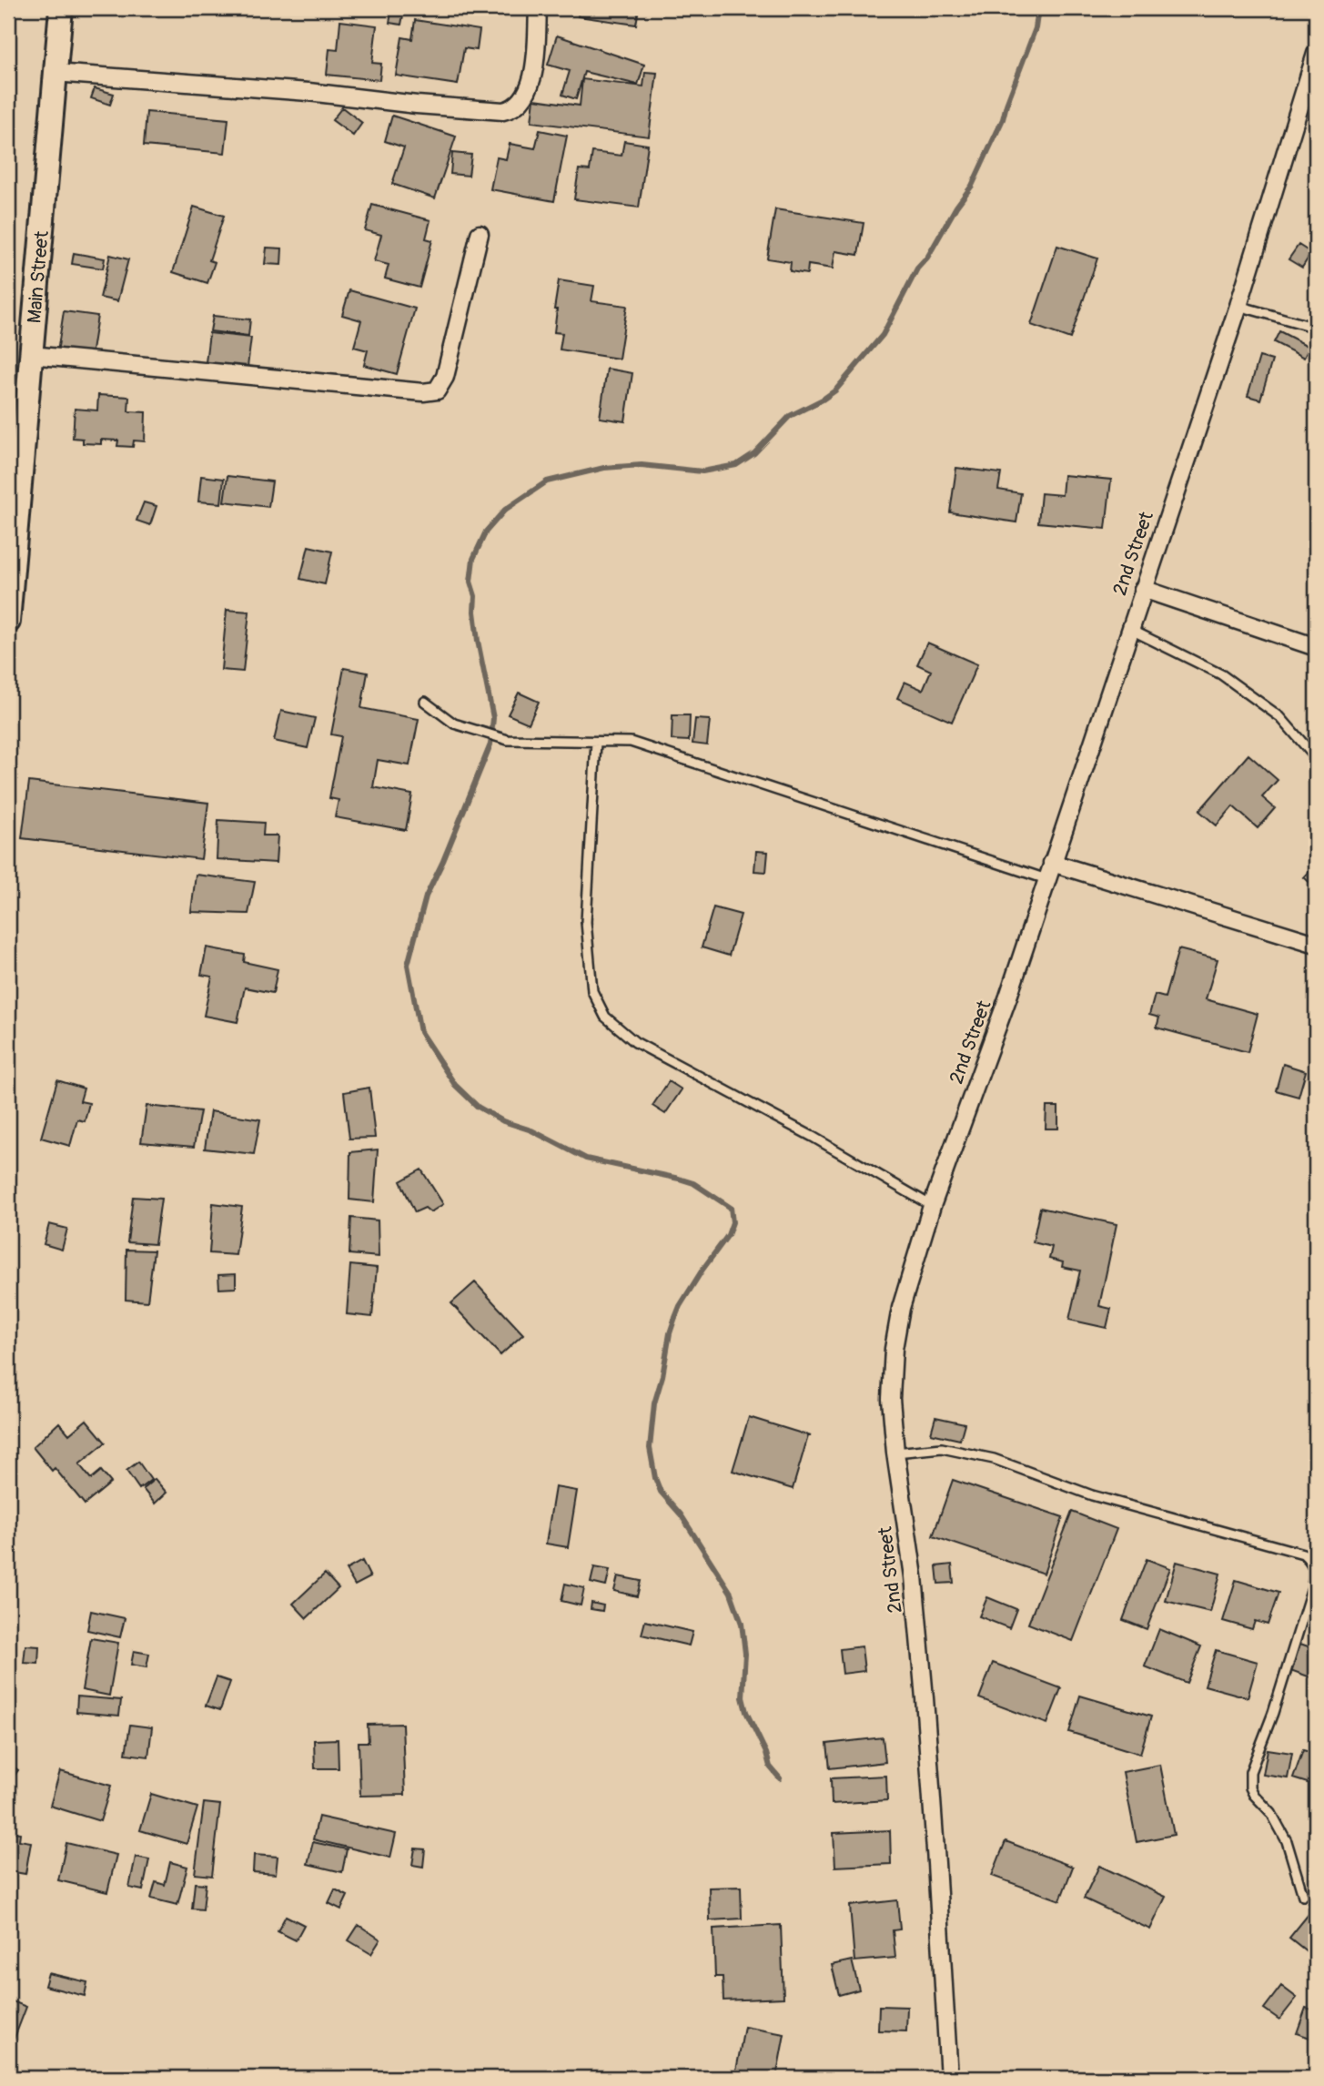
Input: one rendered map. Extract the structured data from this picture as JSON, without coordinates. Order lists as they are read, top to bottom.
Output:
{
  "streets": {
    "main road": ["Main Street"],
    "street": ["2nd Street"]
  }
}
